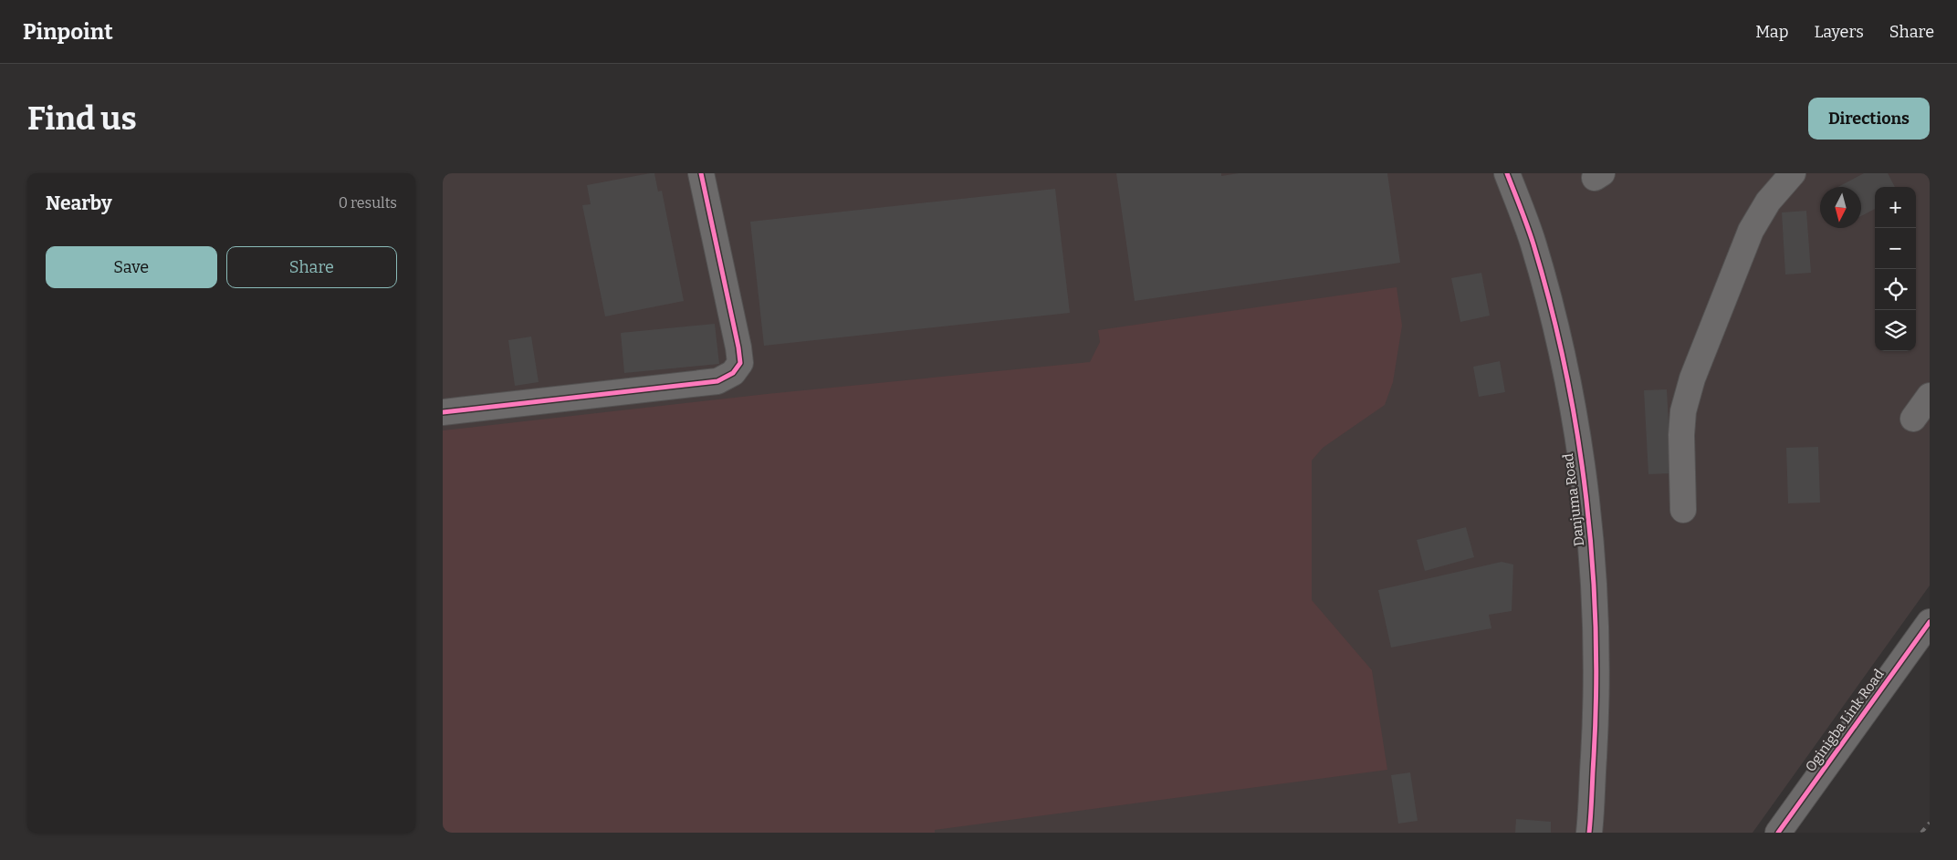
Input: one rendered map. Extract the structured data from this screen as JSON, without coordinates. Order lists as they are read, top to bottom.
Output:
{
  "streets": {
    "street": ["Danjuma Road", "Oginigba Link Road"]
  },
  "north": "bottom",
  "page": {
    "header": "Pinpoint",
    "nav": ["Map", "Layers", "Share"],
    "buttons": [
      "Directions",
      ["Save", "Share"]
    ],
    "title": "Find us",
    "heading": ["Nearby", "0 results"],
    "map_buttons": ["+", "−"]
  }
}
